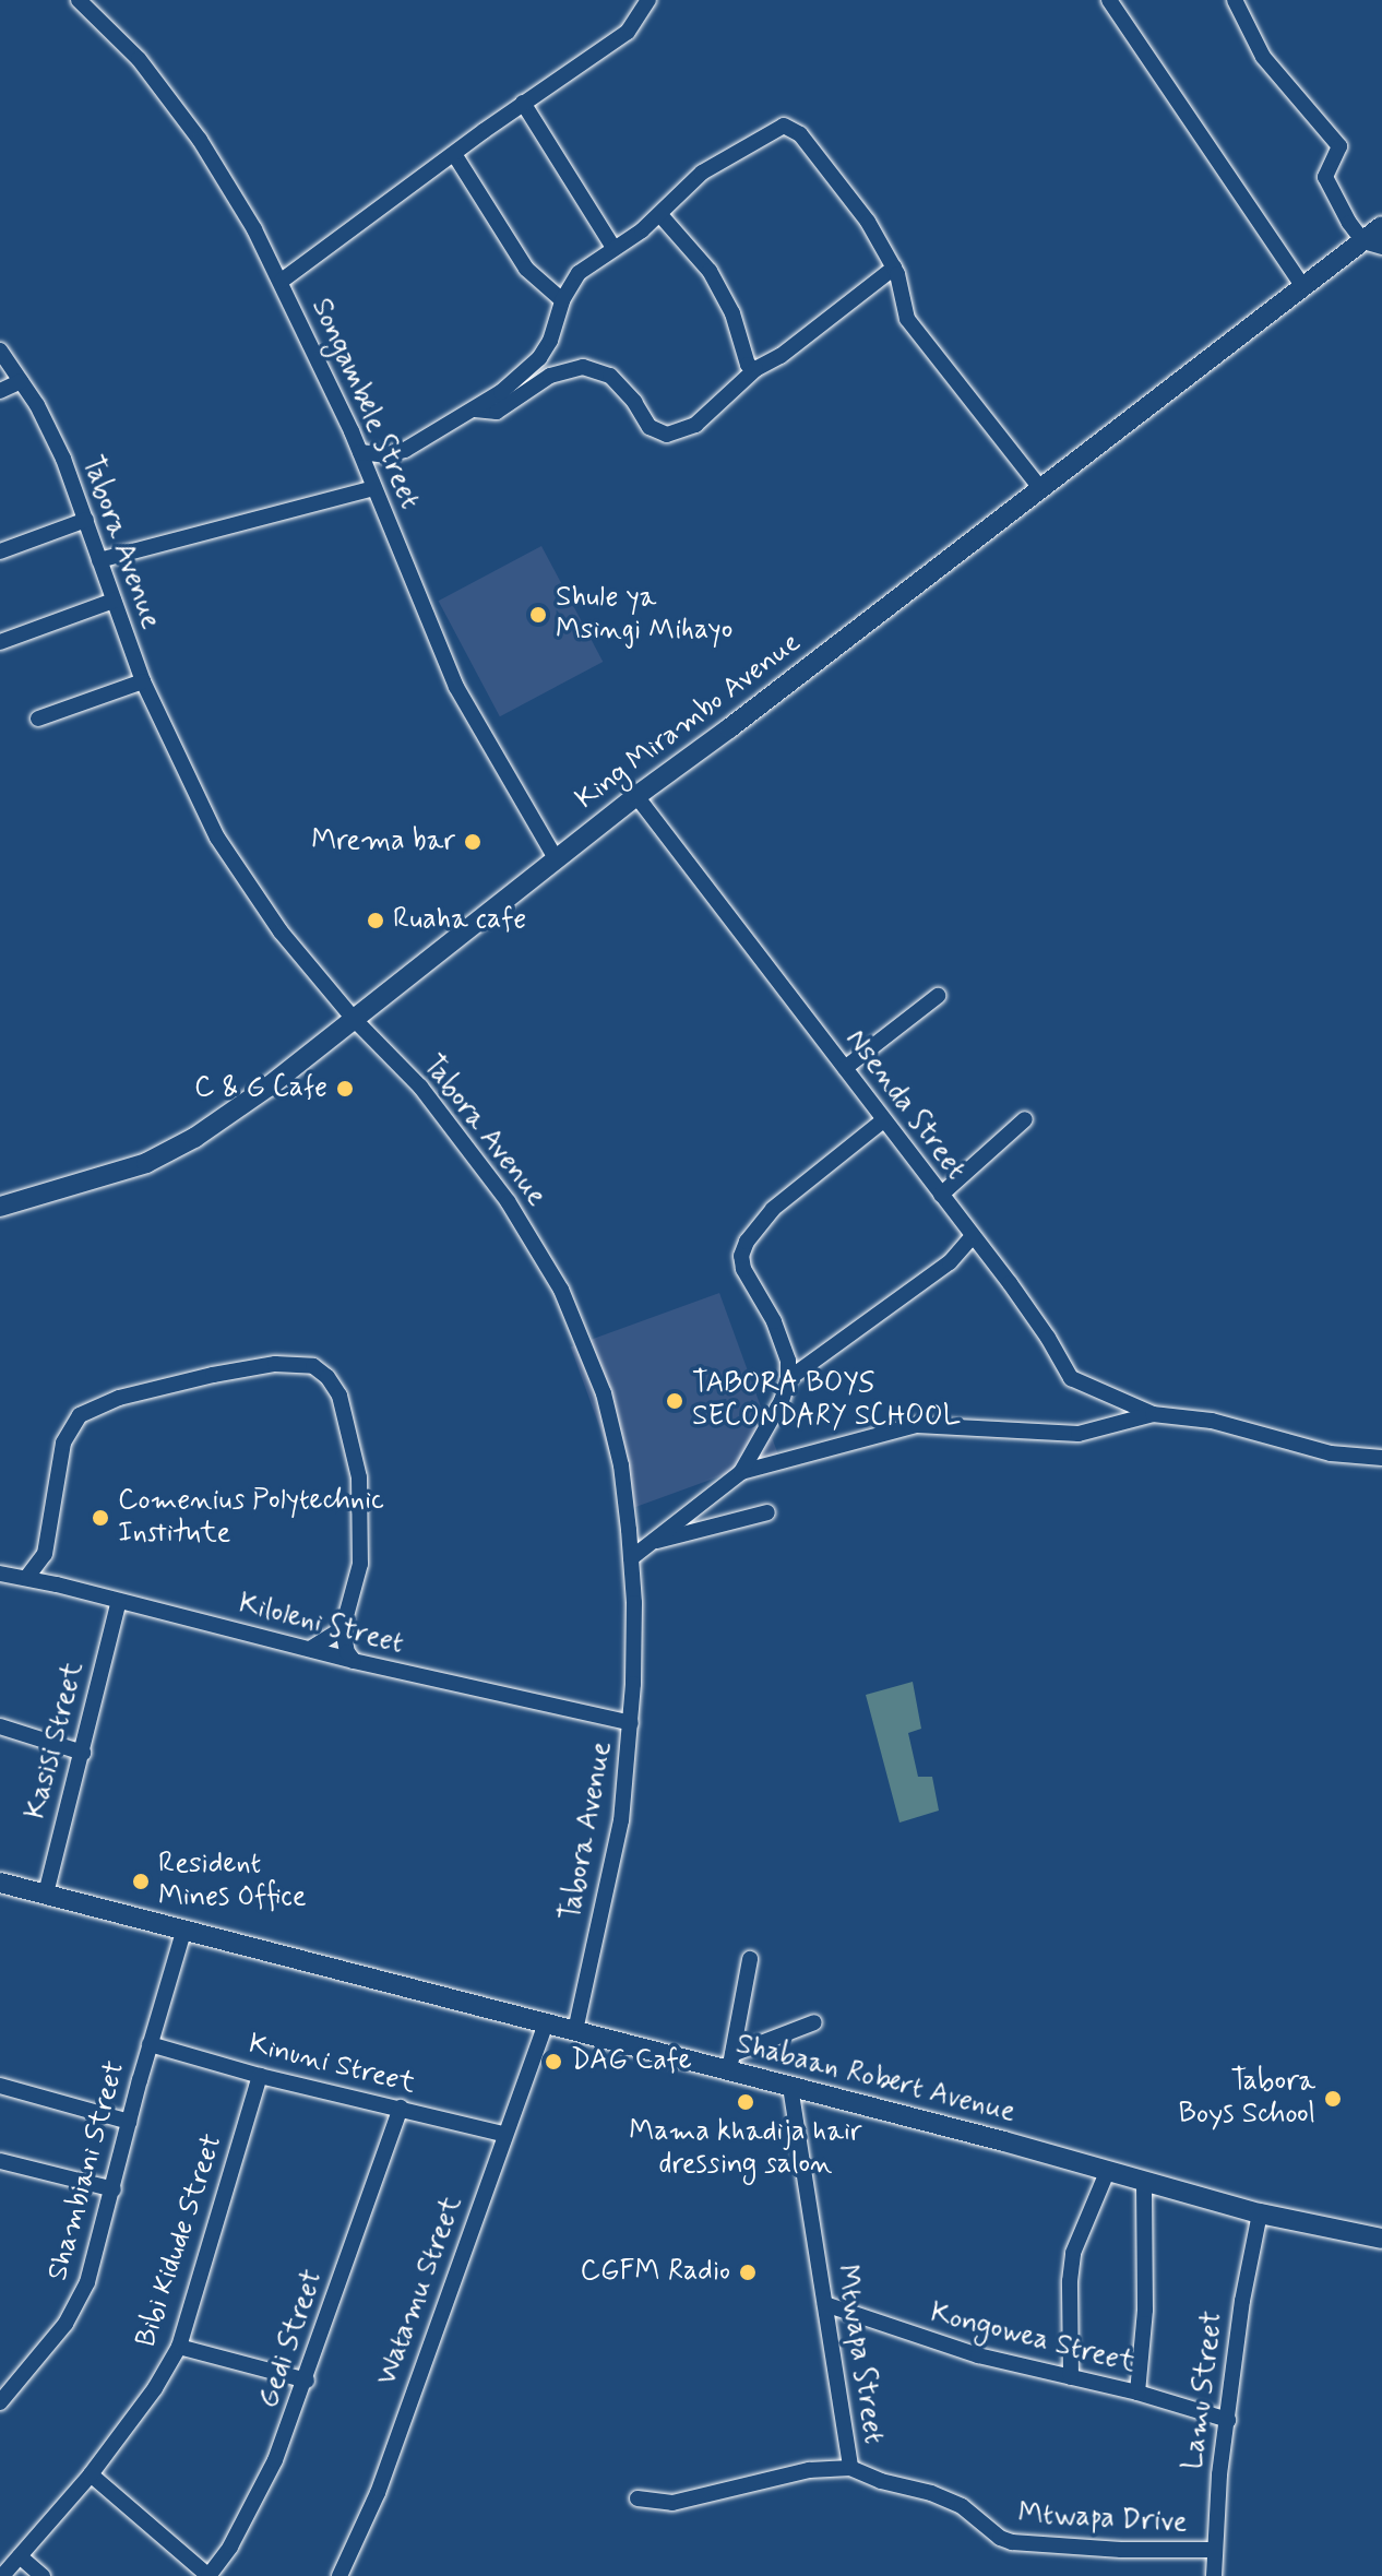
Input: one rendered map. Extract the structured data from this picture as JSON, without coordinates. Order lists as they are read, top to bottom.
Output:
{
  "streets": {
    "main road": ["King Mirambo Avenue", "Shabaan Robert Avenue"],
    "street": [
      "Songambele Street",
      "Tabora Avenue",
      "Nsenda Street",
      "Kiloleni Street",
      "Kasisi Street",
      "Kinuni Street",
      "Shambiani Street",
      "Bibi Kidude Street",
      "Watamu Street",
      "Gedi Street",
      "Kongowea Street",
      "Mtwapa Street",
      "Lamu Street",
      "Mtwapa Drive"
    ]
  },
  "crossings": [
    ["Songambele Street", "King Mirambo Avenue"],
    ["Tabora Avenue", "King Mirambo Avenue"],
    ["Tabora Avenue", "Kiloleni Street"],
    ["Tabora Avenue", "Shabaan Robert Avenue"],
    ["King Mirambo Avenue", "Nsenda Street"],
    ["Kiloleni Street", "Kasisi Street"],
    ["Kasisi Street", "Shabaan Robert Avenue"],
    ["Kinuni Street", "Shambiani Street"],
    ["Kinuni Street", "Bibi Kidude Street"],
    ["Kinuni Street", "Watamu Street"],
    ["Kinuni Street", "Gedi Street"],
    ["Shabaan Robert Avenue", "Shambiani Street"],
    ["Shabaan Robert Avenue", "Watamu Street"],
    ["Shabaan Robert Avenue", "Mtwapa Street"],
    ["Shabaan Robert Avenue", "Lamu Street"],
    ["Kongowea Street", "Mtwapa Street"],
    ["Kongowea Street", "Lamu Street"],
    ["Mtwapa Street", "Mtwapa Drive"],
    ["Lamu Street", "Mtwapa Drive"]
  ],
  "places": [
    "Shule ya Msingi Mihayo",
    "Mrema bar",
    "Ruaha cafe",
    "C & G Cafe",
    "TABORA BOYS SECONDARY SCHOOL",
    "Comenius Polytechnic Institute",
    "Resident Mines Office",
    "DAG Cafe",
    "Tabora Boys School",
    "Mama khadija hair dressing salon",
    "CGFM Radio"
  ]
}
